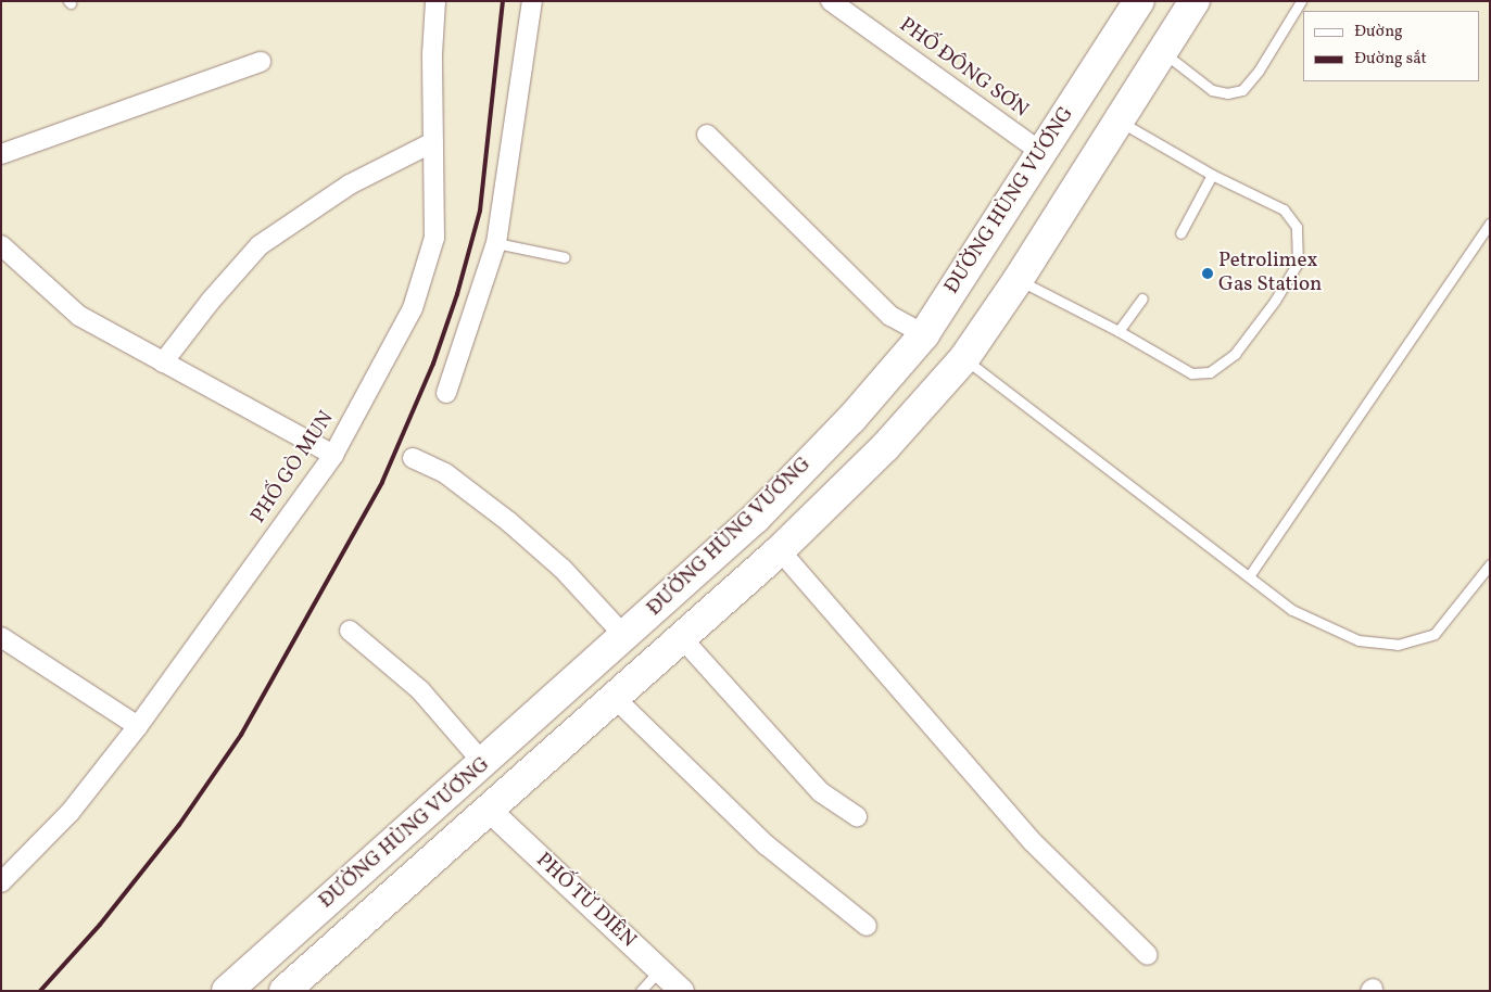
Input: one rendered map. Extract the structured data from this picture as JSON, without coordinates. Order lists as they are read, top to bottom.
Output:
{
  "streets": {
    "highway": ["ĐƯỜNG HÙNG VƯƠNG"],
    "street": ["PHỐ ĐÔNG SƠN", "PHỐ GÒ MUN", "PHỐ TỪ DIÊN"]
  },
  "crossings": [
    ["PHỐ ĐÔNG SƠN", "ĐƯỜNG HÙNG VƯƠNG"],
    ["ĐƯỜNG HÙNG VƯƠNG", "PHỐ TỪ DIÊN"]
  ],
  "places": ["Petrolimex Gas Station"],
  "legend": ["Đường", "Đường sắt"]
}
